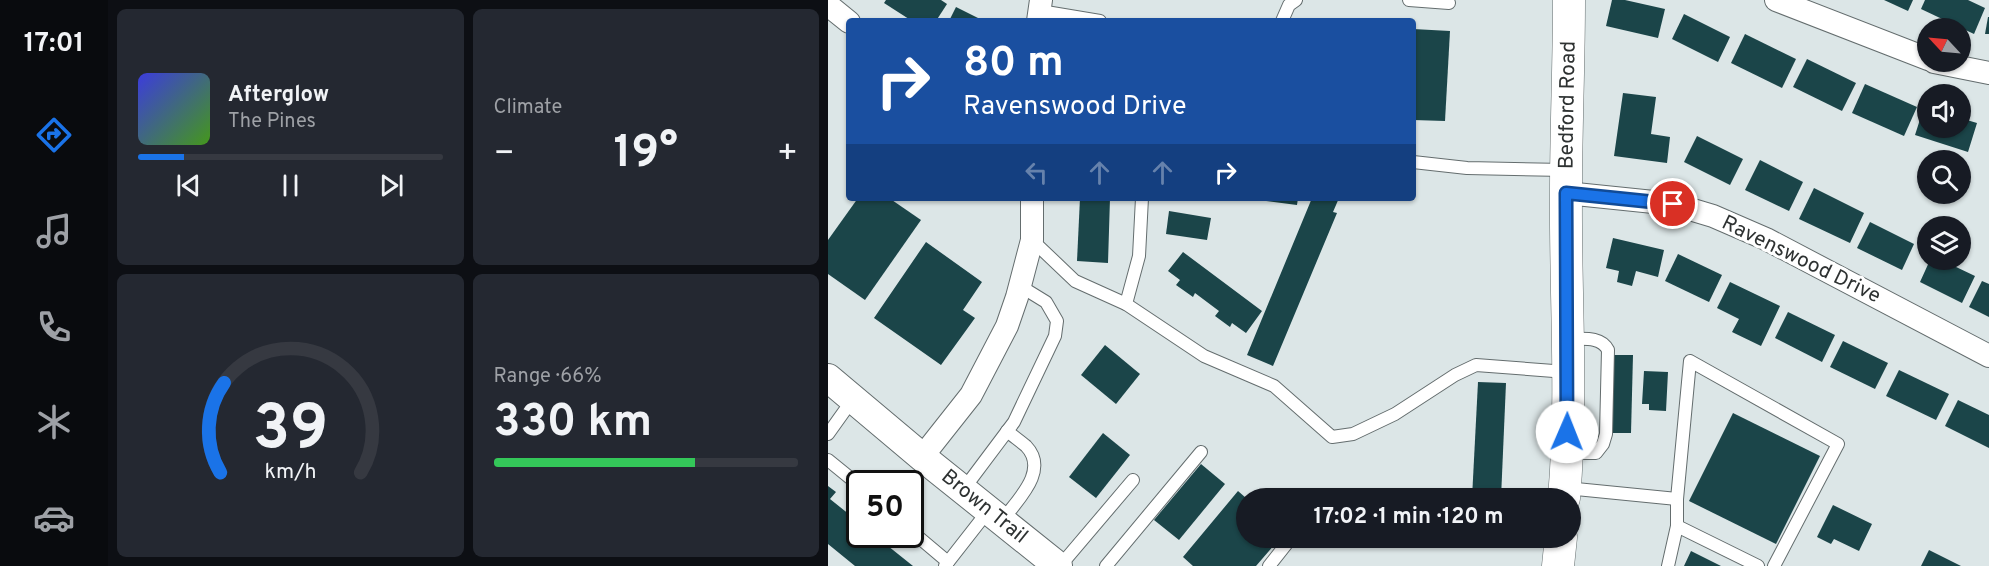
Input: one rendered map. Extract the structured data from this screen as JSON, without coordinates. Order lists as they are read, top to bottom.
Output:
{
  "streets": {
    "main road": ["Bedford Road"],
    "street": ["Ravenswood Drive", "Brown Trail"]
  },
  "crossings": [
    ["Bedford Road", "Ravenswood Drive"]
  ],
  "north": "top left",
  "page": {
    "tabs": "17:01",
    "tile": [
      "Climate",
      ["Range · 66%", "330 km"]
    ],
    "turn": ["80 m", "Ravenswood Drive"],
    "song": ["Afterglow", "The Pines"],
    "heat": ["−", "19°", "+"],
    "limit": "50",
    "trip": "17:02 · 1 min · 120 m",
    "gauge": ["39", "km/h"]
  }
}
